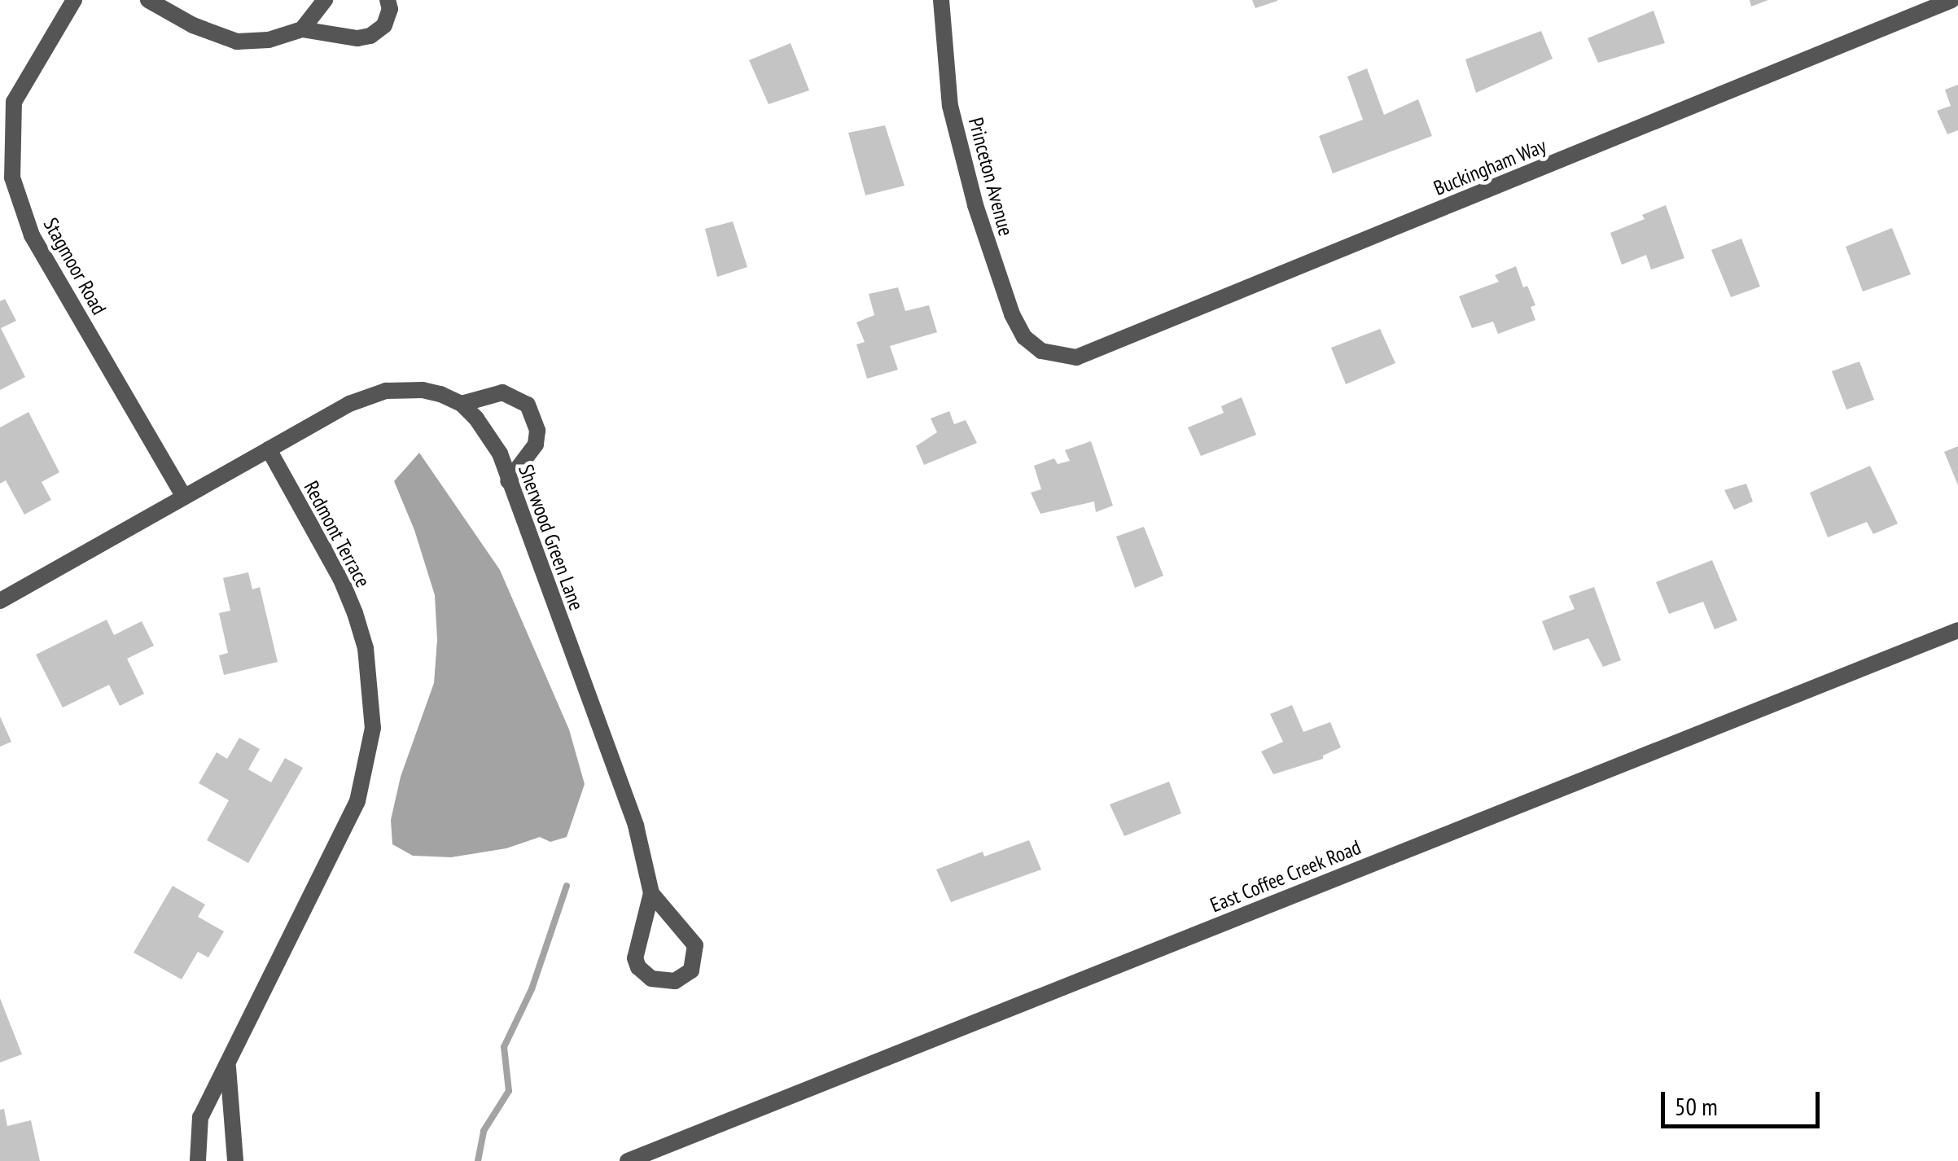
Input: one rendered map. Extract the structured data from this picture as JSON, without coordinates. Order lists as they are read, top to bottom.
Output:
{
  "streets": {
    "street": [
      "Buckingham Way",
      "Princeton Avenue",
      "Stagmoor Road",
      "Redmont Terrace",
      "Sherwood Green Lane",
      "East Coffee Creek Road"
    ]
  },
  "crossings": [
    ["Buckingham Way", "Princeton Avenue"],
    ["Redmont Terrace", "Sherwood Green Lane"]
  ],
  "scale_bar": "50 m"
}
